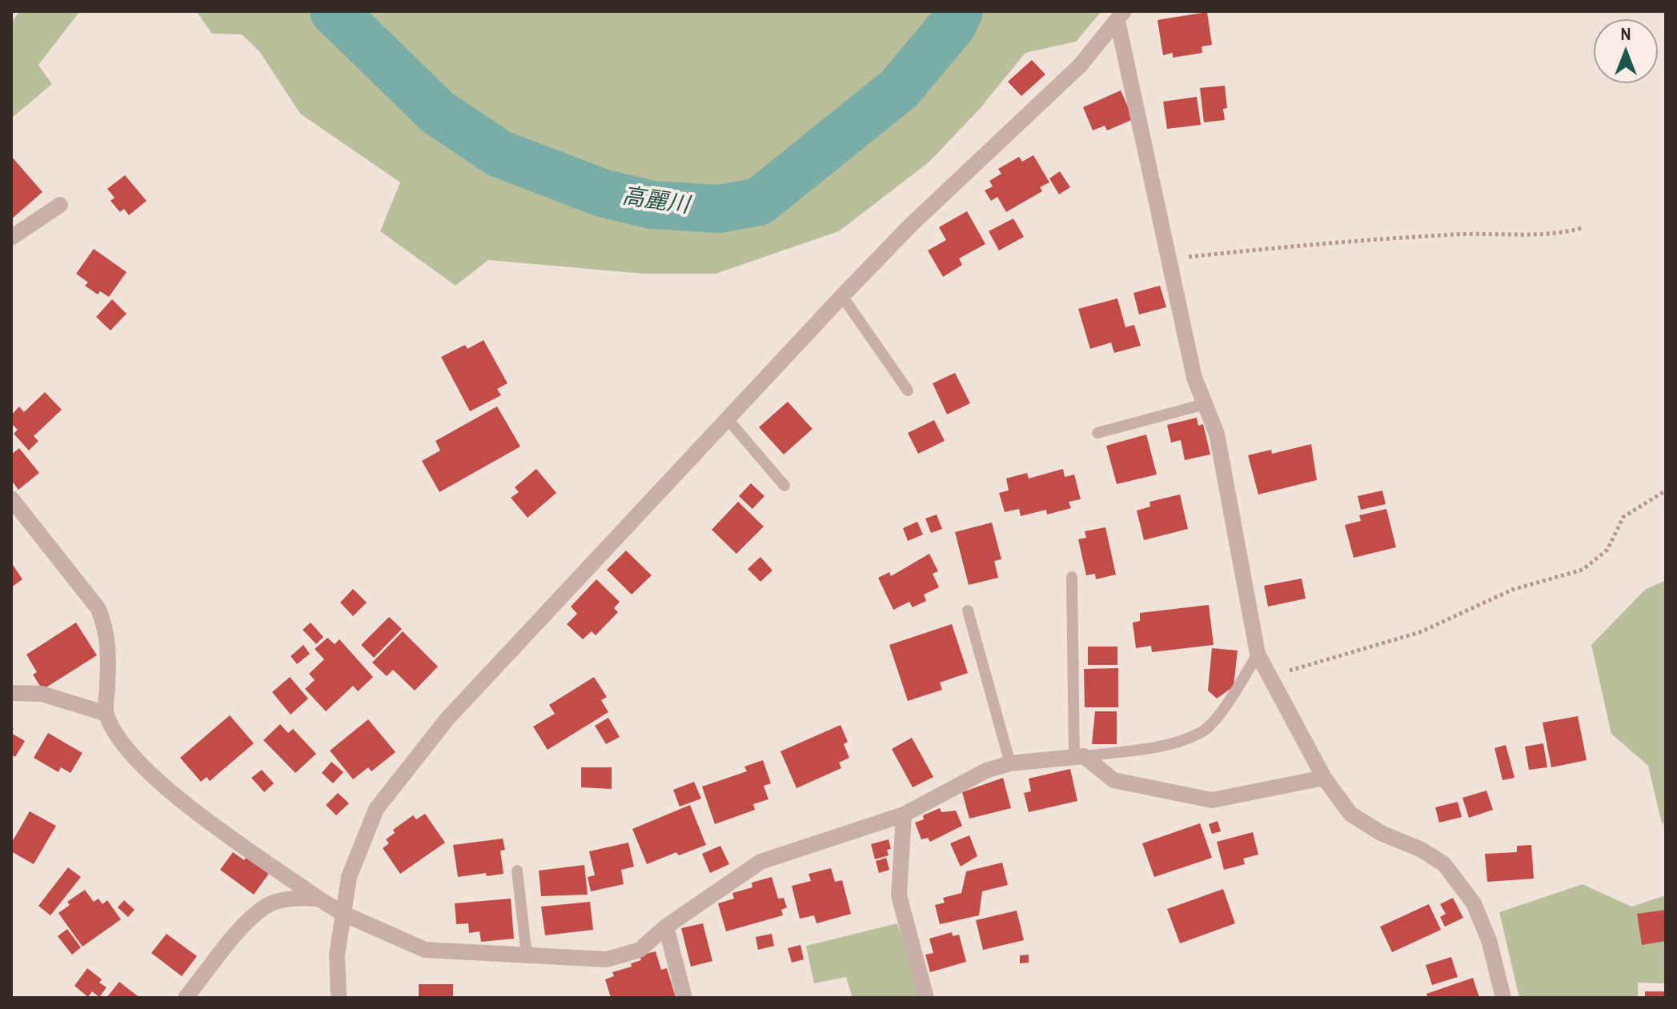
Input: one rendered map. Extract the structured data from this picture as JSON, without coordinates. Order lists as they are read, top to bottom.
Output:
{
  "water": ["高麗川"],
  "north": "top"
}
